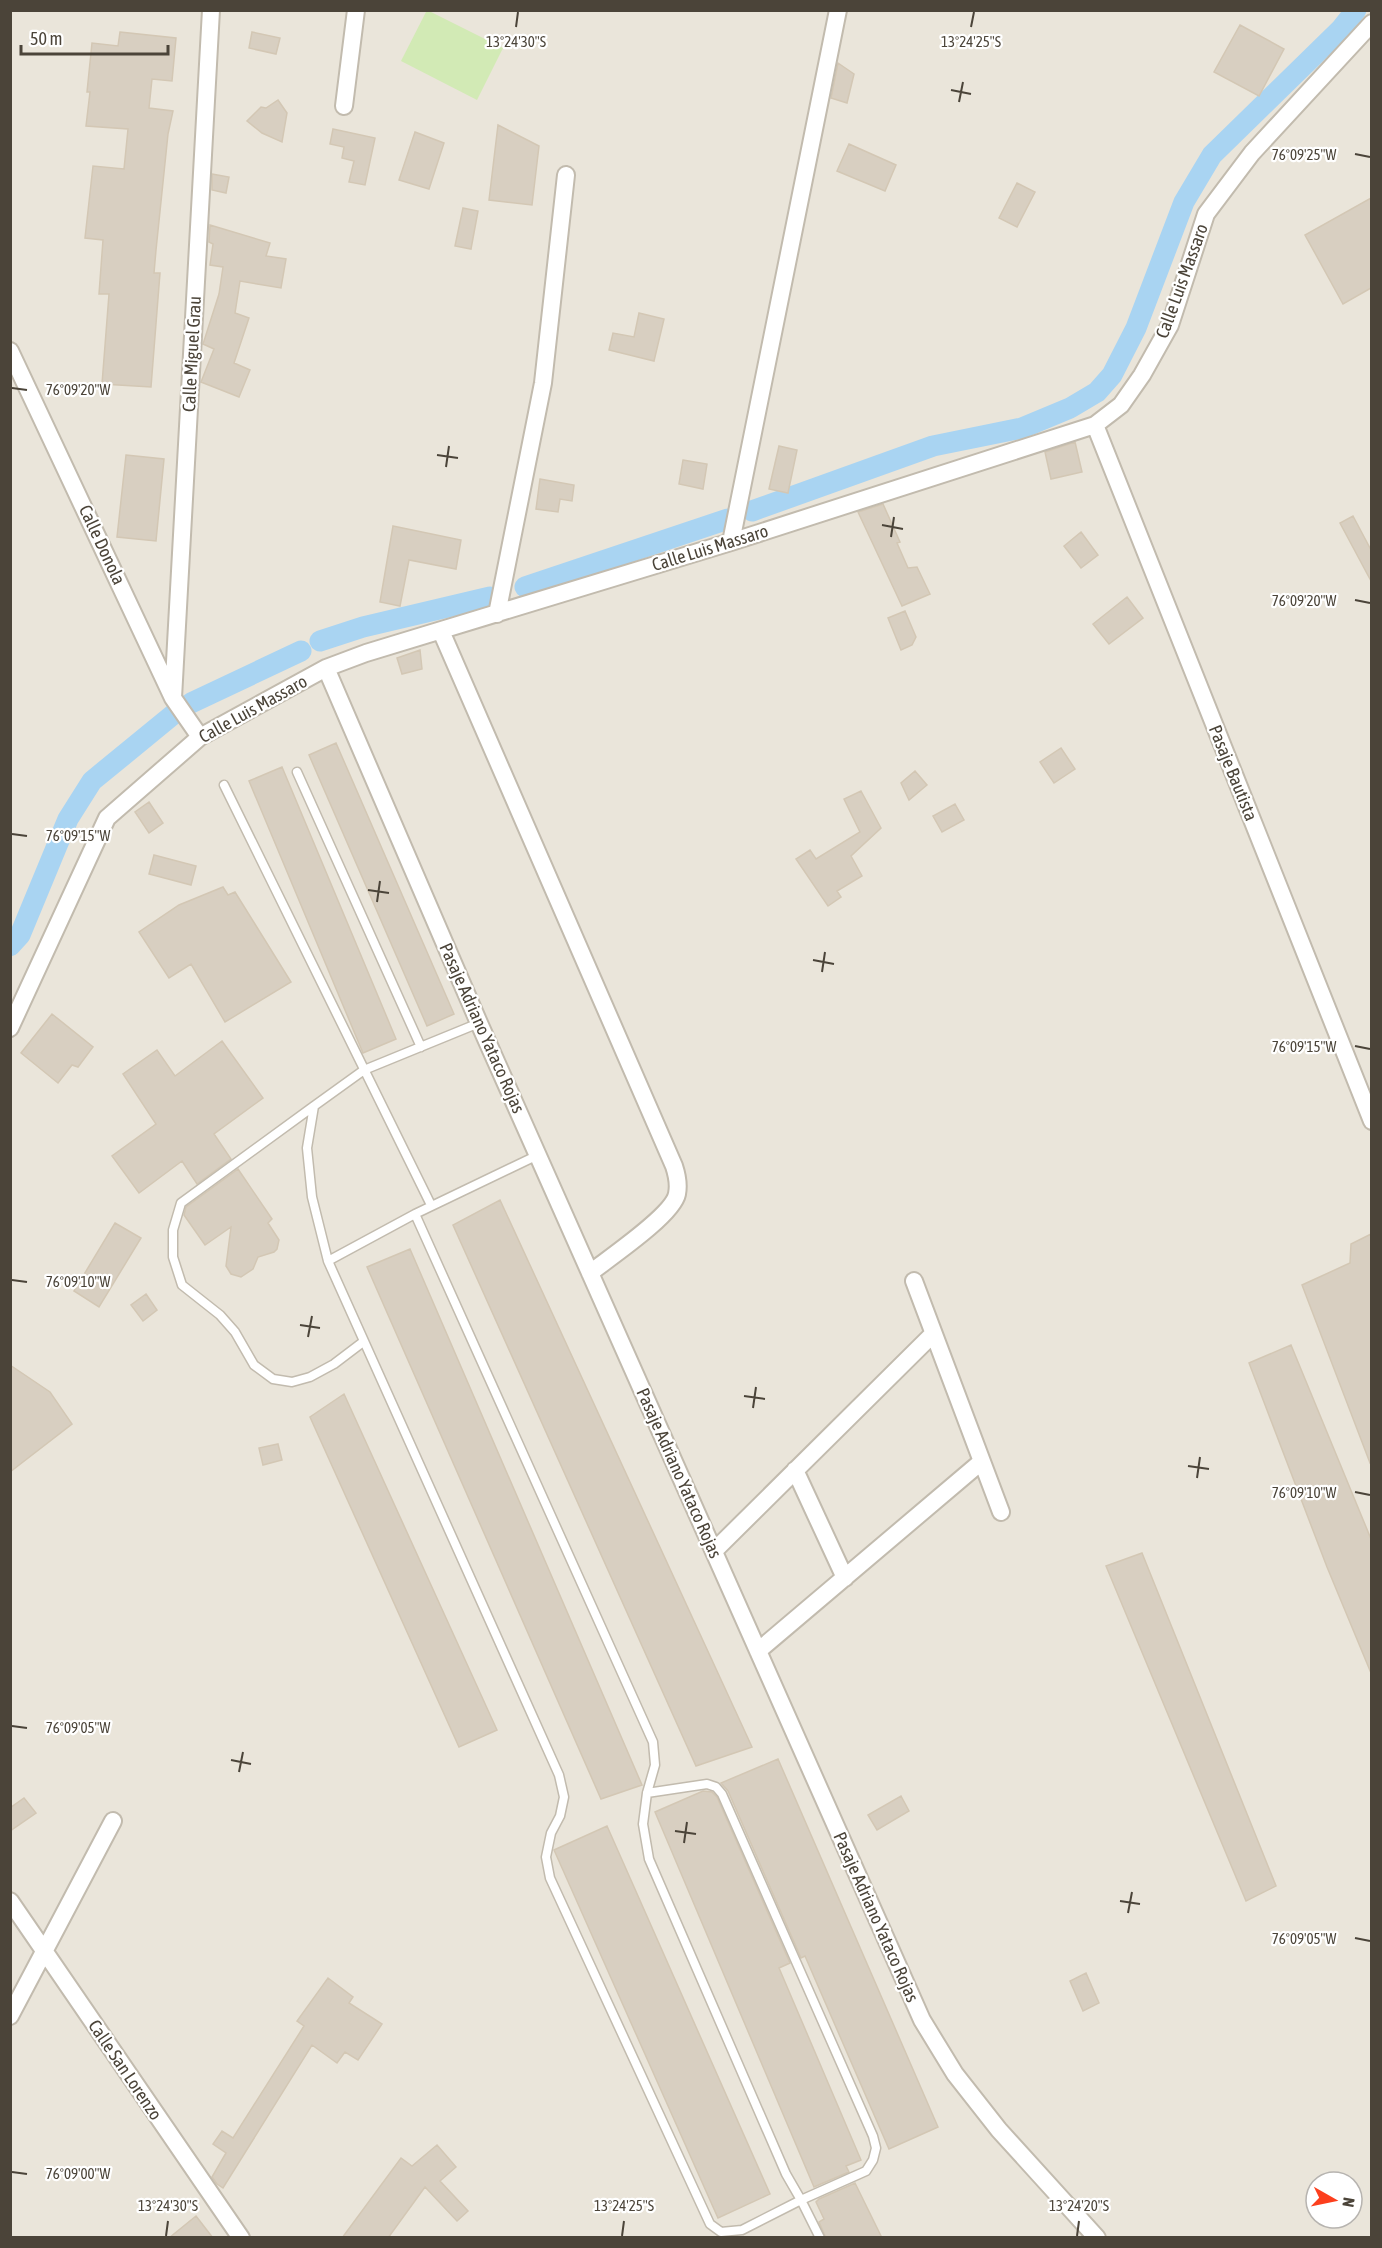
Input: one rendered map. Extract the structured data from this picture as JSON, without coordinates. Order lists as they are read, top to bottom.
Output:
{
  "streets": {
    "street": [
      "Calle Luis Massaro",
      "Calle Miguel Grau",
      "Calle Donola",
      "Pasaje Bautista",
      "Pasaje Adriano Yataco Rojas",
      "Calle San Lorenzo"
    ]
  },
  "crossings": [
    ["Calle Luis Massaro", "Calle Donola"],
    ["Calle Luis Massaro", "Pasaje Bautista"],
    ["Calle Luis Massaro", "Pasaje Adriano Yataco Rojas"],
    ["Calle Miguel Grau", "Calle Donola"]
  ],
  "scale_bar": "50 m",
  "north": "right",
  "coordinates": [
    "13°24'30\"S",
    "13°24'25\"S",
    "76°09'25\"W",
    "76°09'20\"W",
    "76°09'15\"W",
    "76°09'10\"W",
    "76°09'05\"W",
    "76°09'00\"W",
    "13°24'20\"S"
  ]
}
